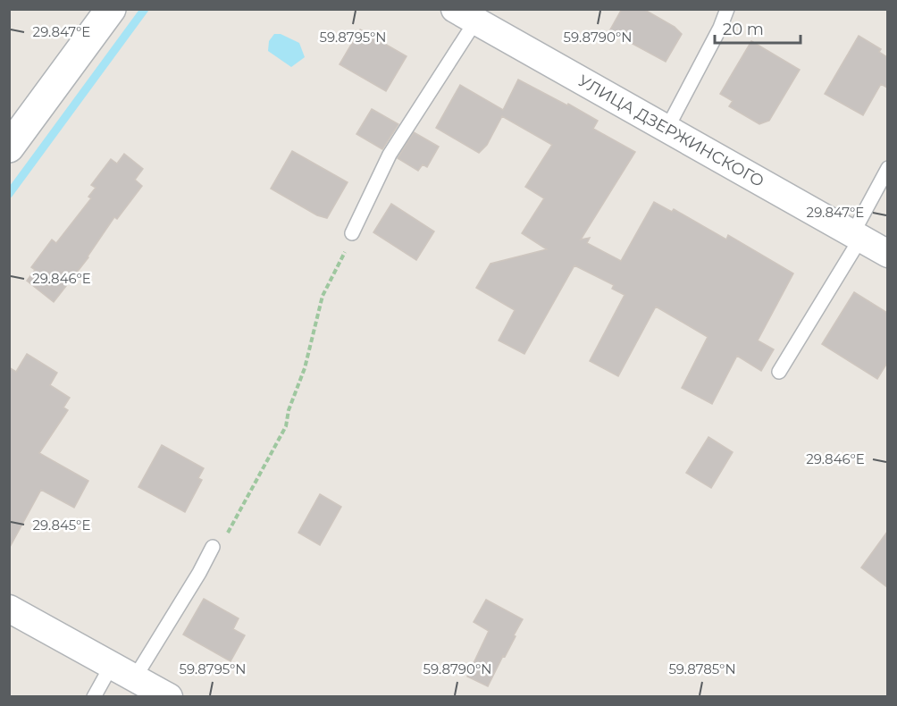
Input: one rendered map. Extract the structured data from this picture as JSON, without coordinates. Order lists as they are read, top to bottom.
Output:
{
  "streets": {
    "street": ["УЛИЦА ДЗЕРЖИНСКОГО"]
  },
  "scale_bar": "20 m",
  "coordinates": [
    "29.847°E",
    "59.8795°N",
    "59.8790°N",
    "29.846°E",
    "29.845°E",
    "59.8785°N"
  ]
}
